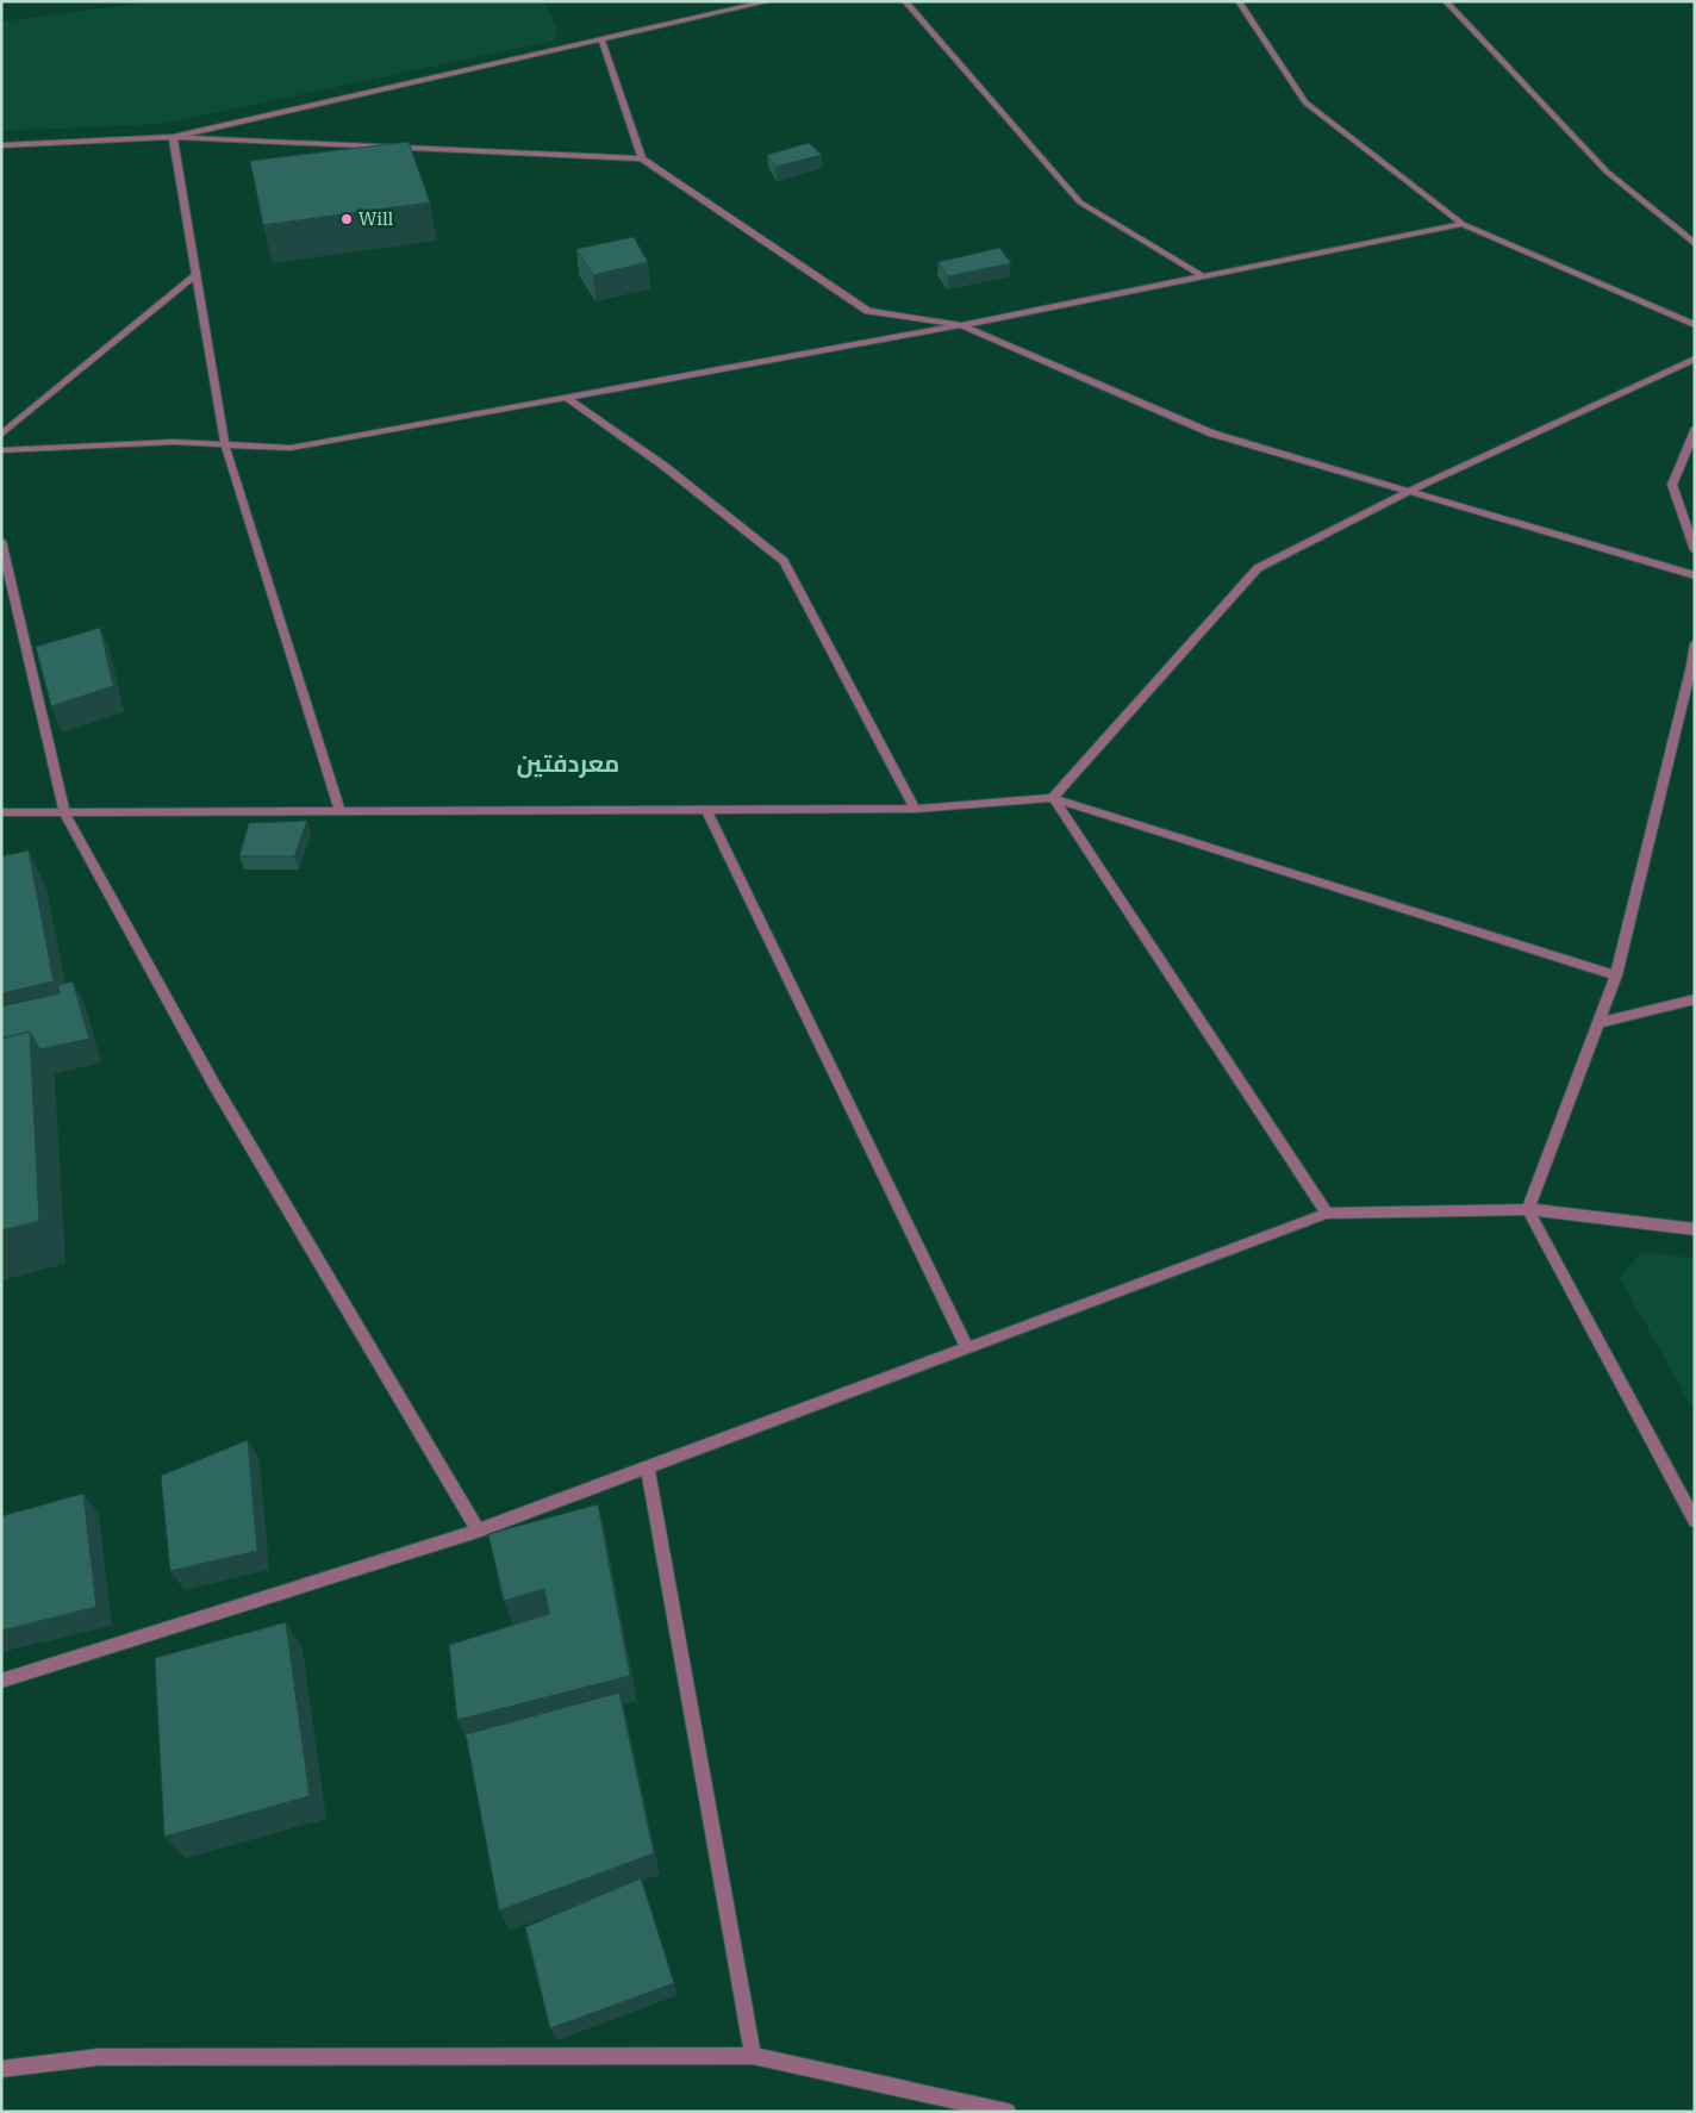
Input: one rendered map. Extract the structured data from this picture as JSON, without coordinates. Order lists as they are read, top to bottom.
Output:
{
  "districts": ["معردفتين"],
  "places": ["Will"]
}
